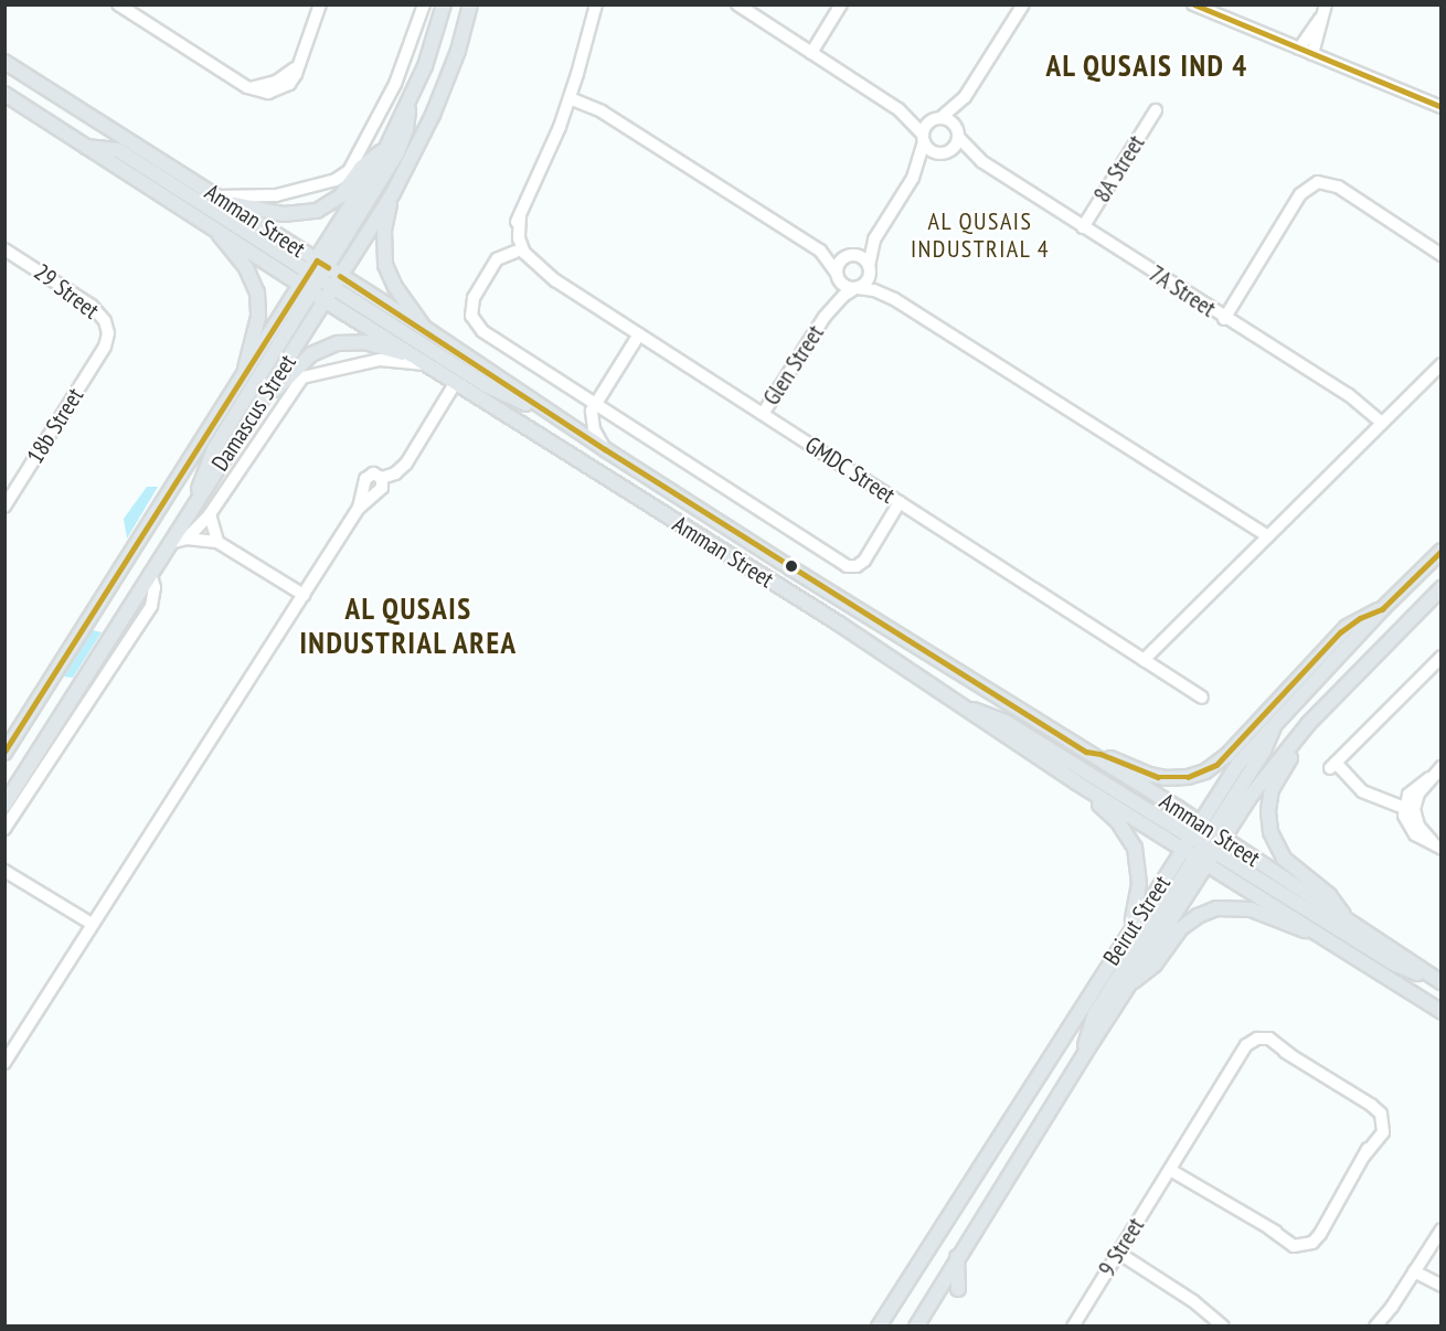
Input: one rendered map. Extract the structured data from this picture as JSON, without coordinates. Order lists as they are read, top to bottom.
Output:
{
  "streets": {
    "main road": ["Amman Street", "Damascus Street", "Beirut Street"],
    "street": [
      "8A Street",
      "29 Street",
      "7A Street",
      "Glen Street",
      "18b Street",
      "GMDC Street",
      "9 Street"
    ]
  },
  "crossings": [
    ["8A Street", "7A Street"],
    ["Amman Street", "Damascus Street"],
    ["Amman Street", "Beirut Street"],
    ["29 Street", "18b Street"],
    ["Glen Street", "GMDC Street"]
  ],
  "districts": ["AL QUSAIS IND 4", "AL QUSAIS INDUSTRIAL 4", "AL QUSAIS INDUSTRIAL AREA"]
}
